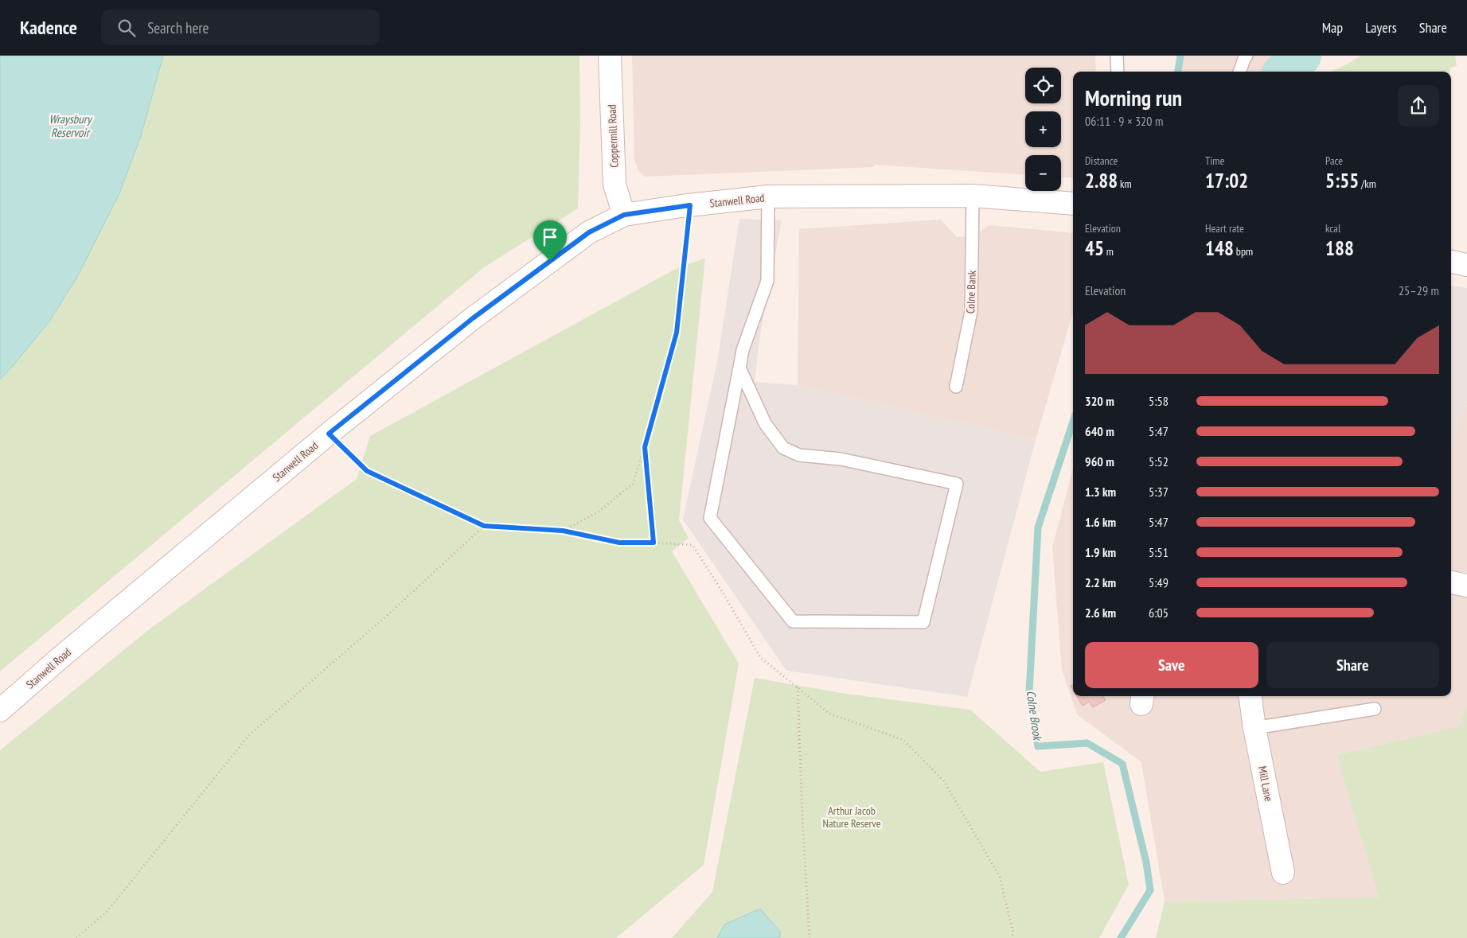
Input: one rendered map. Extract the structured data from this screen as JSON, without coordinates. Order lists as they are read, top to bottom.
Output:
{
  "streets": {
    "street": ["Coppermill Road", "Stanwell Road", "Mill Lane"],
    "lane": ["Colne Bank"]
  },
  "crossings": [
    ["Coppermill Road", "Stanwell Road"],
    ["Stanwell Road", "Colne Bank"]
  ],
  "water": ["Wraysbury Reservoir", "Colne Brook"],
  "parks": ["Arthur Jacob Nature Reserve"],
  "page": {
    "header": "Kadence",
    "search": "Search here",
    "nav": ["Map", "Layers", "Share"],
    "map_buttons": ["+", "−"],
    "heading": ["Morning run", "06:11 · 9 × 320 m"],
    "stats": [
      ["Distance", "2.88 km"],
      ["Time", "17:02"],
      ["Pace", "5:55 /km"],
      ["Elevation", "45 m"],
      ["Heart rate", "148 bpm"],
      ["kcal", "188"]
    ],
    "chart": ["Elevation", "25–29 m"],
    "list": [
      {
        "name": "320 m",
        "note": "5:58"
      },
      {
        "name": "640 m",
        "note": "5:47"
      },
      {
        "name": "960 m",
        "note": "5:52"
      },
      {
        "name": "1.3 km",
        "note": "5:37"
      },
      {
        "name": "1.6 km",
        "note": "5:47"
      },
      {
        "name": "1.9 km",
        "note": "5:51"
      },
      {
        "name": "2.2 km",
        "note": "5:49"
      },
      {
        "name": "2.6 km",
        "note": "6:05"
      }
    ],
    "buttons": ["Save", "Share"]
  }
}
